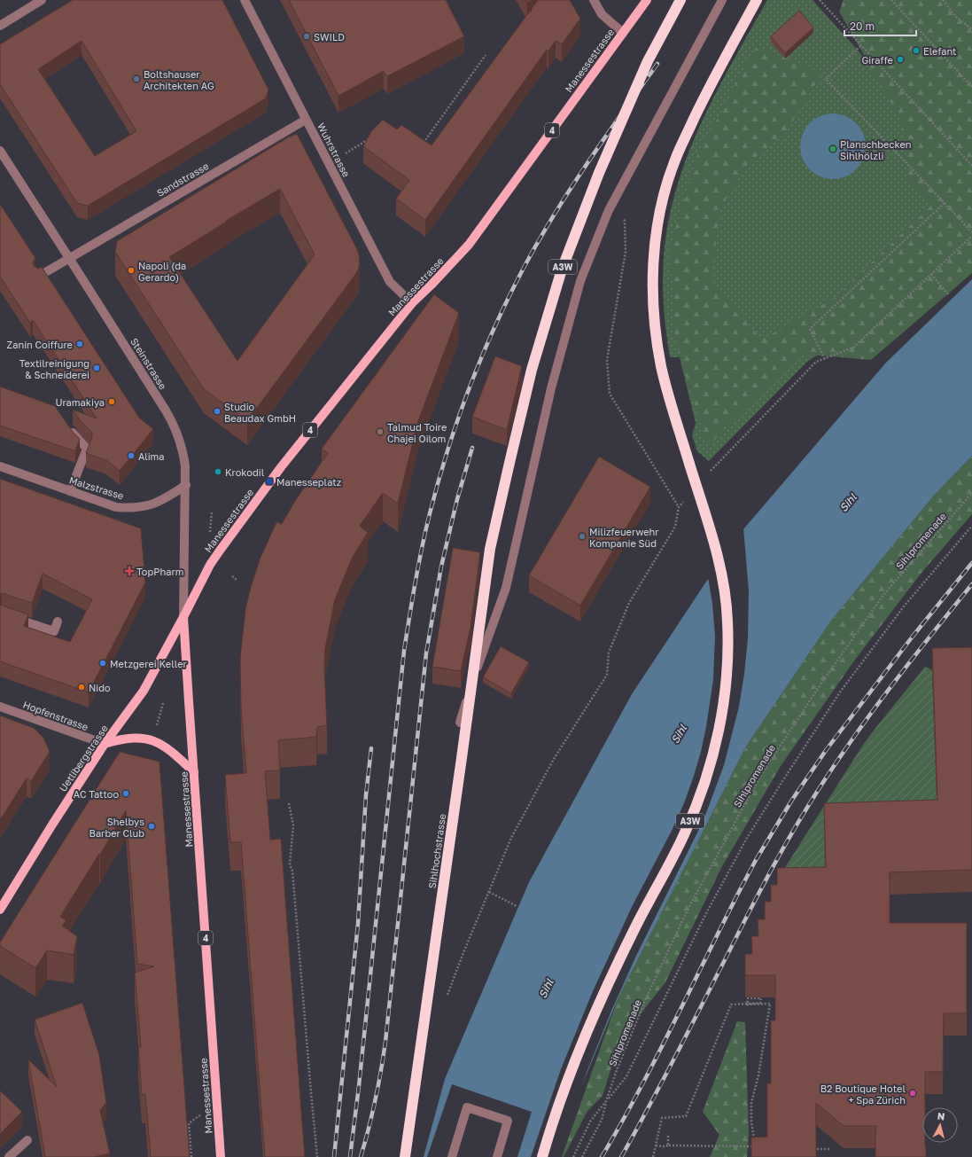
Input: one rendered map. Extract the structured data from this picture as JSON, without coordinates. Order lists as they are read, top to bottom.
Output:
{
  "streets": {
    "highway": ["A3W", "Sihlhochstrasse"],
    "main road": ["Manessestrasse", "4", "Uetlibergstrasse"],
    "street": [
      "Wuhrstrasse",
      "Sandstrasse",
      "Steinstrasse",
      "Malzstrasse",
      "Hopfenstrasse"
    ],
    "path": ["Sihlpromenade"]
  },
  "crossings": [
    ["Manessestrasse", "Wuhrstrasse"],
    ["Manessestrasse", "Steinstrasse"],
    ["Manessestrasse", "Uetlibergstrasse"],
    ["Wuhrstrasse", "Sandstrasse"],
    ["Sandstrasse", "Steinstrasse"],
    ["Steinstrasse", "Malzstrasse"],
    ["Steinstrasse", "Uetlibergstrasse"],
    ["Hopfenstrasse", "Uetlibergstrasse"]
  ],
  "water": ["Sihl"],
  "places": {
    "other": [
      "SWILD",
      "Elefant",
      "Giraffe",
      "Boltshauser Architekten AG",
      "Planschbecken Sihlhölzli",
      "Napoli (da Gerardo)",
      "Zanin Coiffure",
      "Textilreinigung & Schneiderei",
      "Uramakiya",
      "Studio Beaudax GmbH",
      "Talmud Toire Chajei Oilom",
      "Alima",
      "Krokodil",
      "Milizfeuerwehr Kompanie Süd",
      "Metzgerei Keller",
      "Nido",
      "AC Tattoo",
      "Shelbys Barber Club",
      "B2 Boutique Hotel + Spa Zürich"
    ],
    "transit": ["Manesseplatz"],
    "health": ["TopPharm"]
  },
  "scale_bar": "20 m",
  "north": "top"
}
